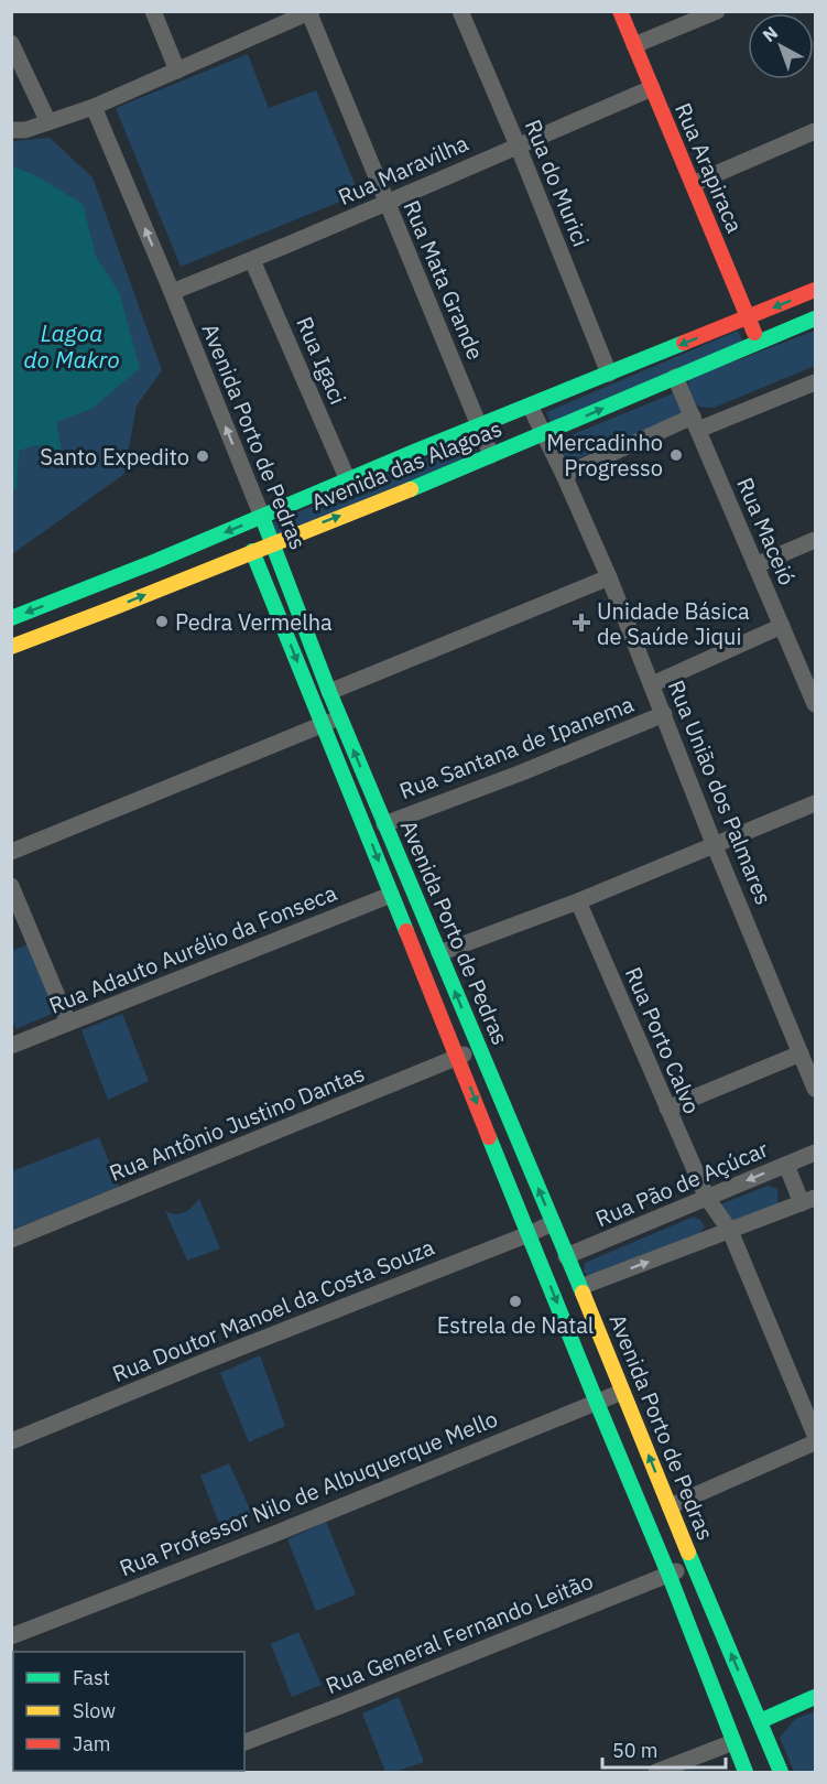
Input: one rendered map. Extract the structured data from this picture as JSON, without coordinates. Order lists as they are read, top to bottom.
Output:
{
  "streets": {
    "main road": ["Rua Arapiraca", "Avenida Porto de Pedras", "Avenida das Alagoas"],
    "street": [
      "Rua Maravilha",
      "Rua do Murici",
      "Rua Mata Grande",
      "Rua Igaci",
      "Rua Maceió",
      "Rua Santana de Ipanema",
      "Rua União dos Palmares",
      "Rua Adauto Aurélio da Fonseca",
      "Rua Porto Calvo",
      "Rua Antônio Justino Dantas",
      "Rua Pão de Açúcar",
      "Rua Doutor Manoel da Costa Souza",
      "Rua Professor Nilo de Albuquerque Mello",
      "Rua General Fernando Leitão"
    ]
  },
  "crossings": [
    ["Rua Arapiraca", "Rua Maravilha"],
    ["Rua Arapiraca", "Avenida das Alagoas"],
    ["Rua Maravilha", "Rua do Murici"],
    ["Rua Maravilha", "Rua Mata Grande"],
    ["Rua Maravilha", "Rua Igaci"],
    ["Rua Maravilha", "Avenida Porto de Pedras"],
    ["Rua do Murici", "Avenida das Alagoas"],
    ["Rua Mata Grande", "Avenida das Alagoas"],
    ["Rua Igaci", "Avenida das Alagoas"],
    ["Avenida Porto de Pedras", "Avenida das Alagoas"],
    ["Avenida Porto de Pedras", "Rua Santana de Ipanema"],
    ["Avenida Porto de Pedras", "Rua Adauto Aurélio da Fonseca"],
    ["Avenida Porto de Pedras", "Rua Antônio Justino Dantas"],
    ["Avenida Porto de Pedras", "Rua Pão de Açúcar"],
    ["Avenida Porto de Pedras", "Rua Doutor Manoel da Costa Souza"],
    ["Avenida Porto de Pedras", "Rua Professor Nilo de Albuquerque Mello"],
    ["Avenida Porto de Pedras", "Rua General Fernando Leitão"],
    ["Avenida das Alagoas", "Rua Maceió"],
    ["Avenida das Alagoas", "Rua União dos Palmares"],
    ["Rua Santana de Ipanema", "Rua União dos Palmares"],
    ["Rua Porto Calvo", "Rua Pão de Açúcar"]
  ],
  "water": ["Lagoa do Makro"],
  "places": {
    "other": [
      "Mercadinho Progresso",
      "Santo Expedito",
      "Pedra Vermelha",
      "Estrela de Natal"
    ],
    "health": ["Unidade Básica de Saúde Jiqui"]
  },
  "legend": ["Fast", "Slow", "Jam"],
  "scale_bar": "50 m",
  "north": "top left"
}
